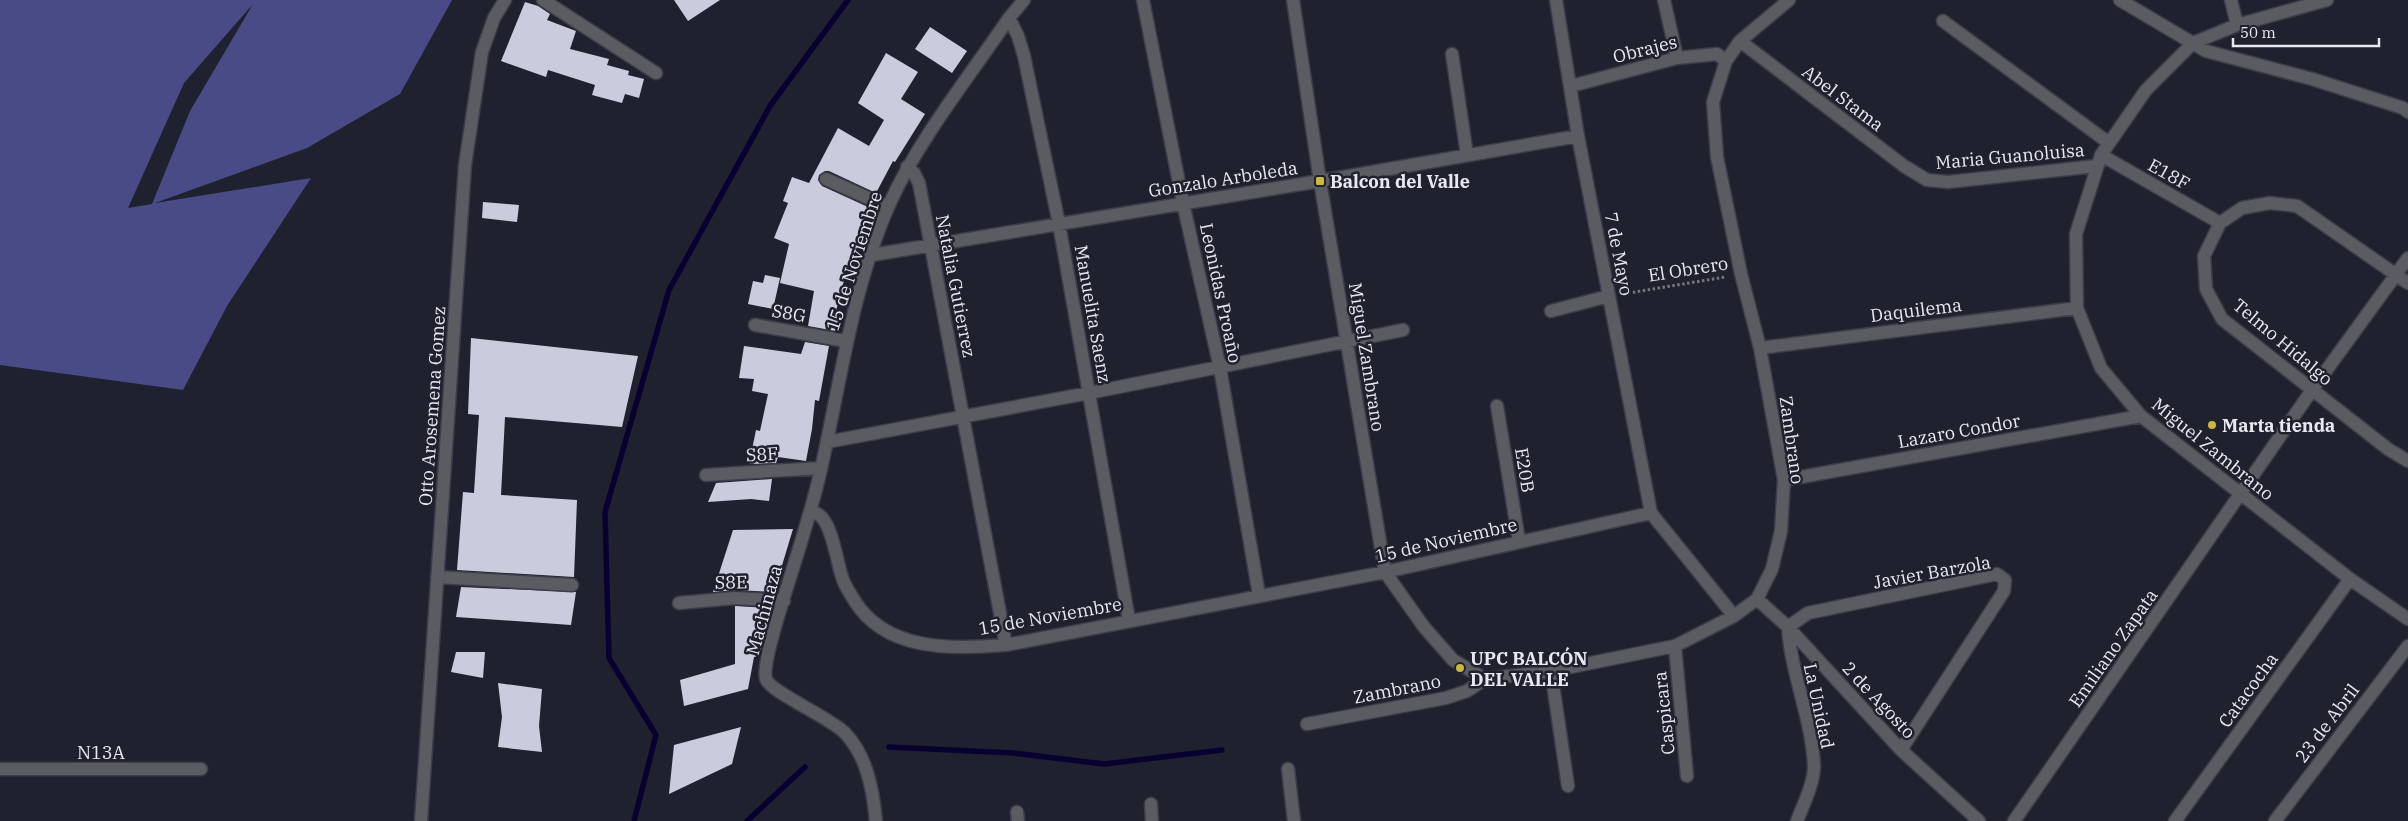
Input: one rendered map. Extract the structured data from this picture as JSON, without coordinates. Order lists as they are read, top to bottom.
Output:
{
  "streets": {
    "street": [
      "Obrajes",
      "Abel Stama",
      "Maria Guanoluisa",
      "E18F",
      "Gonzalo Arboleda",
      "7 de Mayo",
      "15 de Noviembre",
      "Natalia Gutierrez",
      "Leonidas Proaño",
      "Daquilema",
      "S8G",
      "Manuelita Saenz",
      "Telmo Hidalgo",
      "Miguel Zambrano",
      "Otto Arosemena Gomez",
      "Lazaro Condor",
      "Zambrano",
      "S8F",
      "E20B",
      "Javier Barzola",
      "S8E",
      "Machinaza",
      "Emiliano Zapata",
      "Catacocha",
      "2 de Agosto",
      "La Unidad",
      "Caspicara",
      "23 de Abril",
      "N13A"
    ],
    "path": ["El Obrero"]
  },
  "crossings": [
    ["Obrajes", "7 de Mayo"],
    ["Obrajes", "Zambrano"],
    ["Abel Stama", "Maria Guanoluisa"],
    ["Abel Stama", "Zambrano"],
    ["Maria Guanoluisa", "E18F"],
    ["Maria Guanoluisa", "Miguel Zambrano"],
    ["E18F", "Telmo Hidalgo"],
    ["E18F", "Miguel Zambrano"],
    ["Gonzalo Arboleda", "7 de Mayo"],
    ["Gonzalo Arboleda", "15 de Noviembre"],
    ["Gonzalo Arboleda", "Natalia Gutierrez"],
    ["Gonzalo Arboleda", "Leonidas Proaño"],
    ["Gonzalo Arboleda", "Manuelita Saenz"],
    ["Gonzalo Arboleda", "Miguel Zambrano"],
    ["7 de Mayo", "15 de Noviembre"],
    ["7 de Mayo", "El Obrero"],
    ["15 de Noviembre", "Natalia Gutierrez"],
    ["15 de Noviembre", "Leonidas Proaño"],
    ["15 de Noviembre", "S8G"],
    ["15 de Noviembre", "Manuelita Saenz"],
    ["15 de Noviembre", "Miguel Zambrano"],
    ["15 de Noviembre", "S8F"],
    ["15 de Noviembre", "E20B"],
    ["15 de Noviembre", "Machinaza"],
    ["El Obrero", "Zambrano"],
    ["Daquilema", "Miguel Zambrano"],
    ["Daquilema", "Zambrano"],
    ["Telmo Hidalgo", "Emiliano Zapata"],
    ["Miguel Zambrano", "Lazaro Condor"],
    ["Miguel Zambrano", "Zambrano"],
    ["Miguel Zambrano", "Emiliano Zapata"],
    ["Miguel Zambrano", "Catacocha"],
    ["Lazaro Condor", "Zambrano"],
    ["Zambrano", "2 de Agosto"],
    ["Zambrano", "Caspicara"],
    ["Javier Barzola", "2 de Agosto"],
    ["Javier Barzola", "La Unidad"],
    ["S8E", "Machinaza"],
    ["2 de Agosto", "La Unidad"]
  ],
  "places": {
    "transit": ["Balcon del Valle"],
    "other": ["Marta tienda", "UPC BALCÓN DEL VALLE"]
  },
  "scale_bar": "50 m"
}
